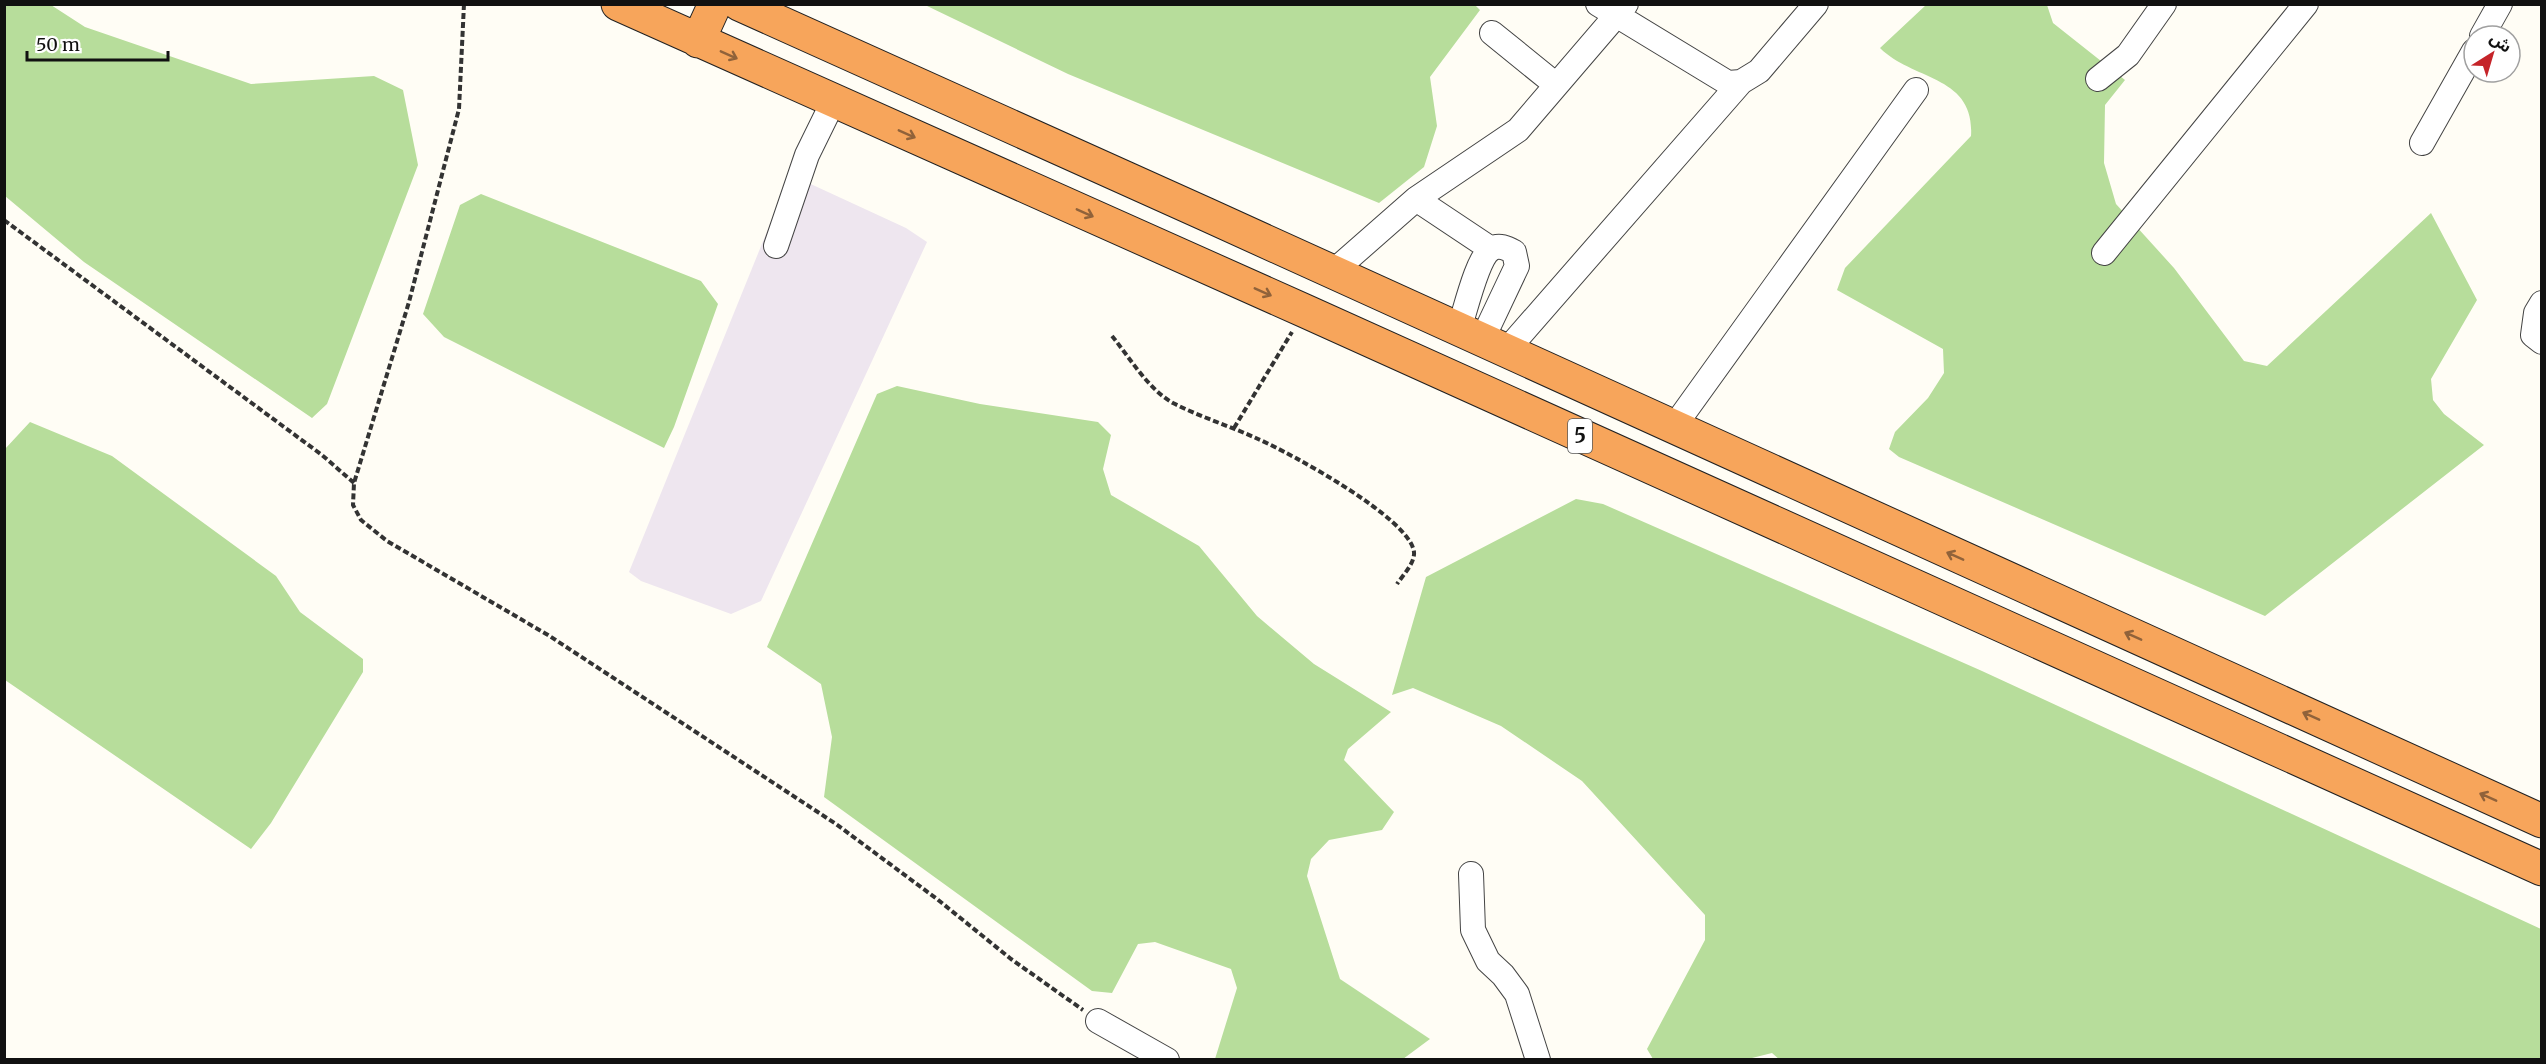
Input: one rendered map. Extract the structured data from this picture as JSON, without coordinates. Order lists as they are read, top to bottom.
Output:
{
  "streets": {
    "highway": ["5"]
  },
  "scale_bar": "50 m",
  "north": "top right"
}
